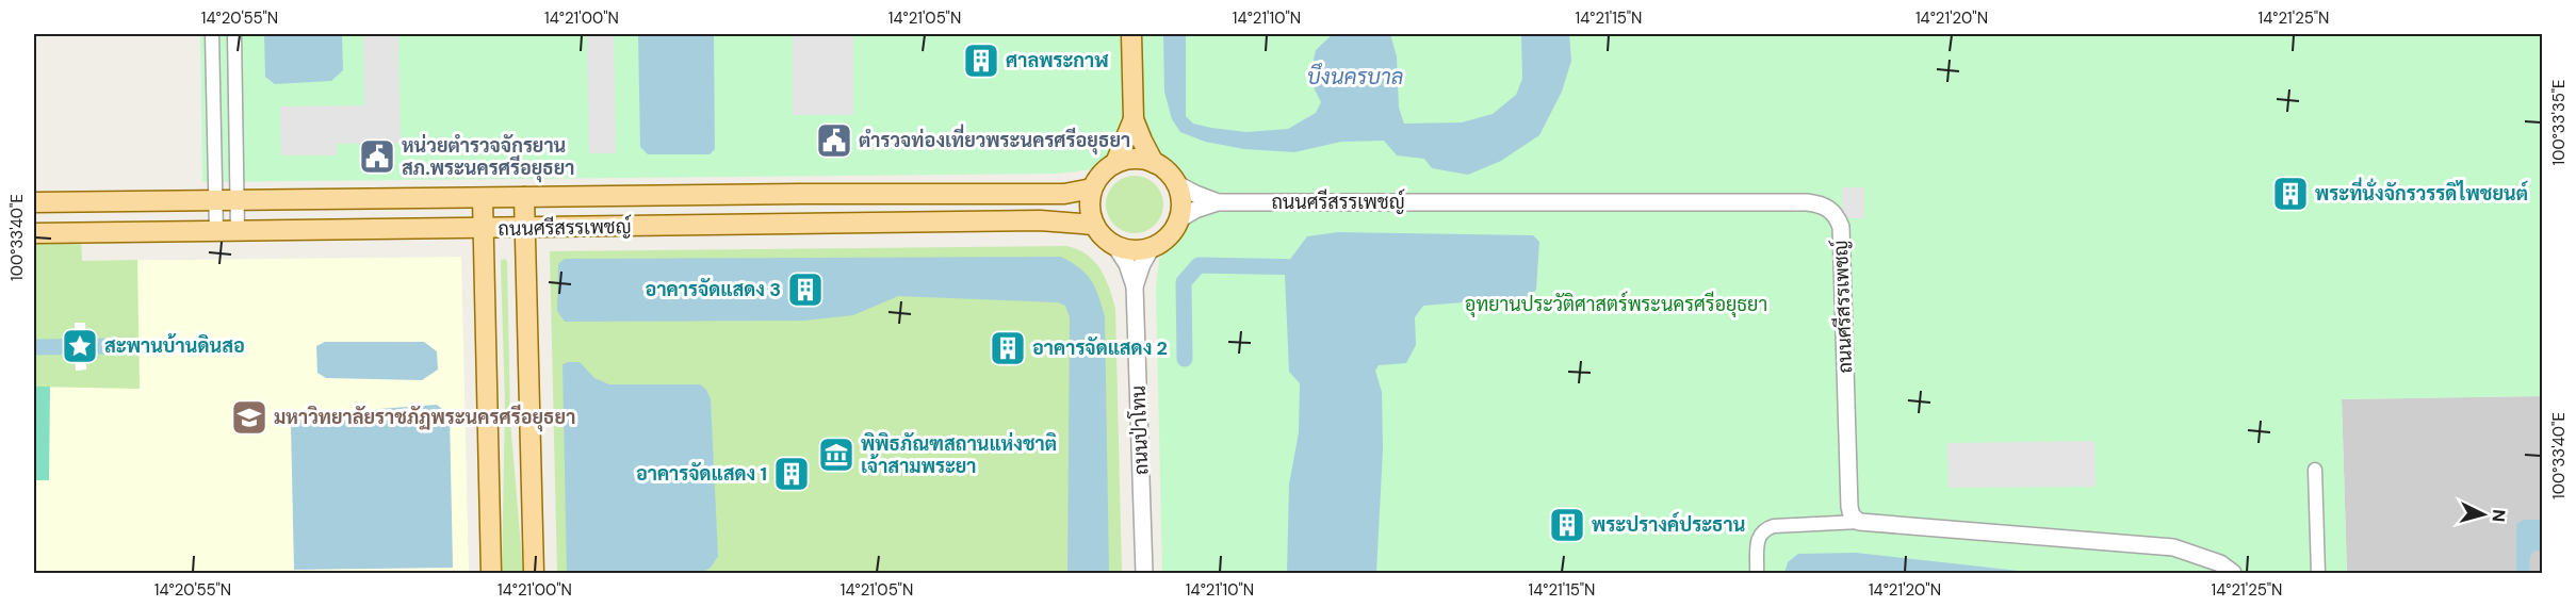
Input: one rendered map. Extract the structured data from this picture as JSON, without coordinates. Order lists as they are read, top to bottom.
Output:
{
  "streets": {
    "main road": ["ถนนศรีสรรเพชญ์"],
    "street": ["ถนนป่าโทน"]
  },
  "crossings": [
    ["ถนนศรีสรรเพชญ์", "ถนนป่าโทน"]
  ],
  "water": ["บึงนครบาล"],
  "parks": ["อุทยานประวัติศาสตร์พระนครศรีอยุธยา"],
  "places": {
    "building": [
      "ศาลพระกาฬ",
      "พระที่นั่งจักรวรรดิไพชยนต์",
      "อาคารจัดแสดง 3",
      "อาคารจัดแสดง 2",
      "อาคารจัดแสดง 1",
      "พระปรางค์ประธาน"
    ],
    "public building": ["ตำรวจท่องเที่ยวพระนครศรีอยุธยา", "หน่วยตำรวจจักรยาน สภ.พระนครศรีอยุธยา"],
    "place": ["สะพานบ้านดินสอ"],
    "school or university": ["มหาวิทยาลัยราชภัฏพระนครศรีอยุธยา"],
    "museum": ["พิพิธภัณฑสถานแห่งชาติ เจ้าสามพระยา"]
  },
  "north": "right",
  "coordinates": [
    "14°20'55\"N",
    "14°21'00\"N",
    "14°21'05\"N",
    "14°21'10\"N",
    "14°21'15\"N",
    "14°21'20\"N",
    "14°21'25\"N",
    "100°33'35\"E",
    "100°33'40\"E"
  ]
}
